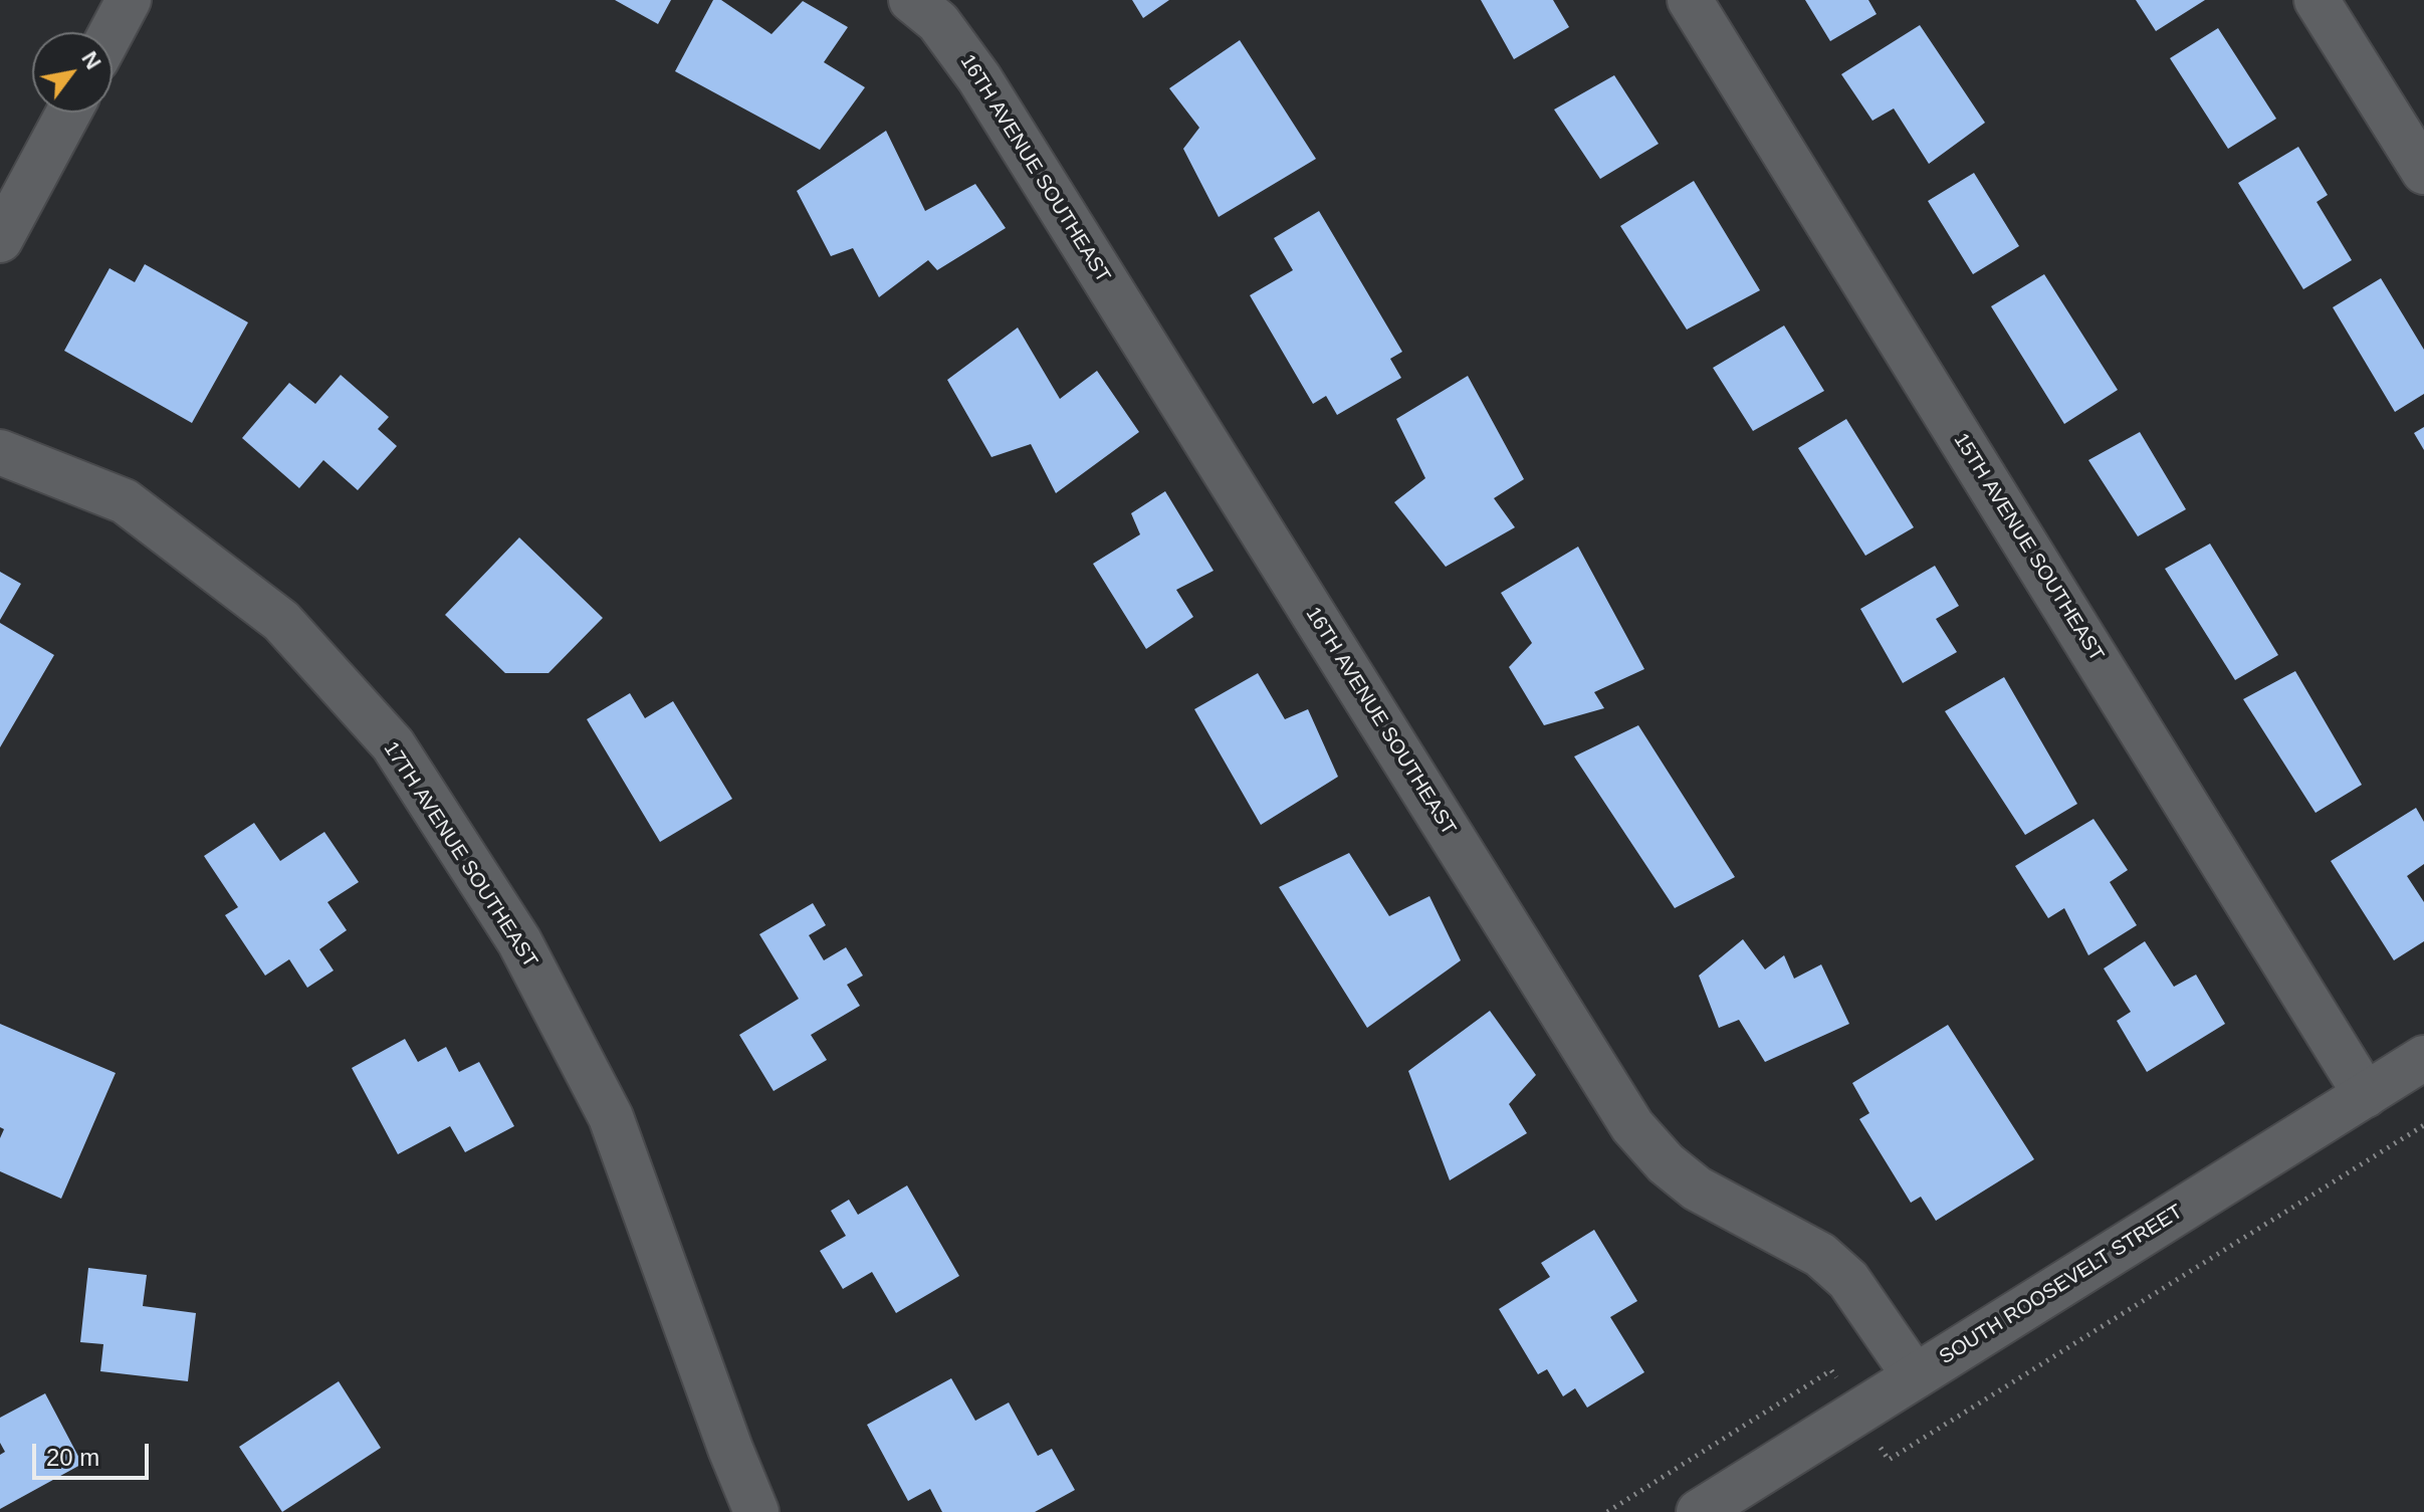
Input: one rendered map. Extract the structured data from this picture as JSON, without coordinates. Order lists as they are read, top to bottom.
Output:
{
  "streets": {
    "street": [
      "16TH AVENUE SOUTHEAST",
      "15TH AVENUE SOUTHEAST",
      "17TH AVENUE SOUTHEAST",
      "SOUTH ROOSEVELT STREET"
    ]
  },
  "crossings": [
    ["16TH AVENUE SOUTHEAST", "SOUTH ROOSEVELT STREET"],
    ["15TH AVENUE SOUTHEAST", "SOUTH ROOSEVELT STREET"]
  ],
  "scale_bar": "20 m",
  "north": "top right"
}
